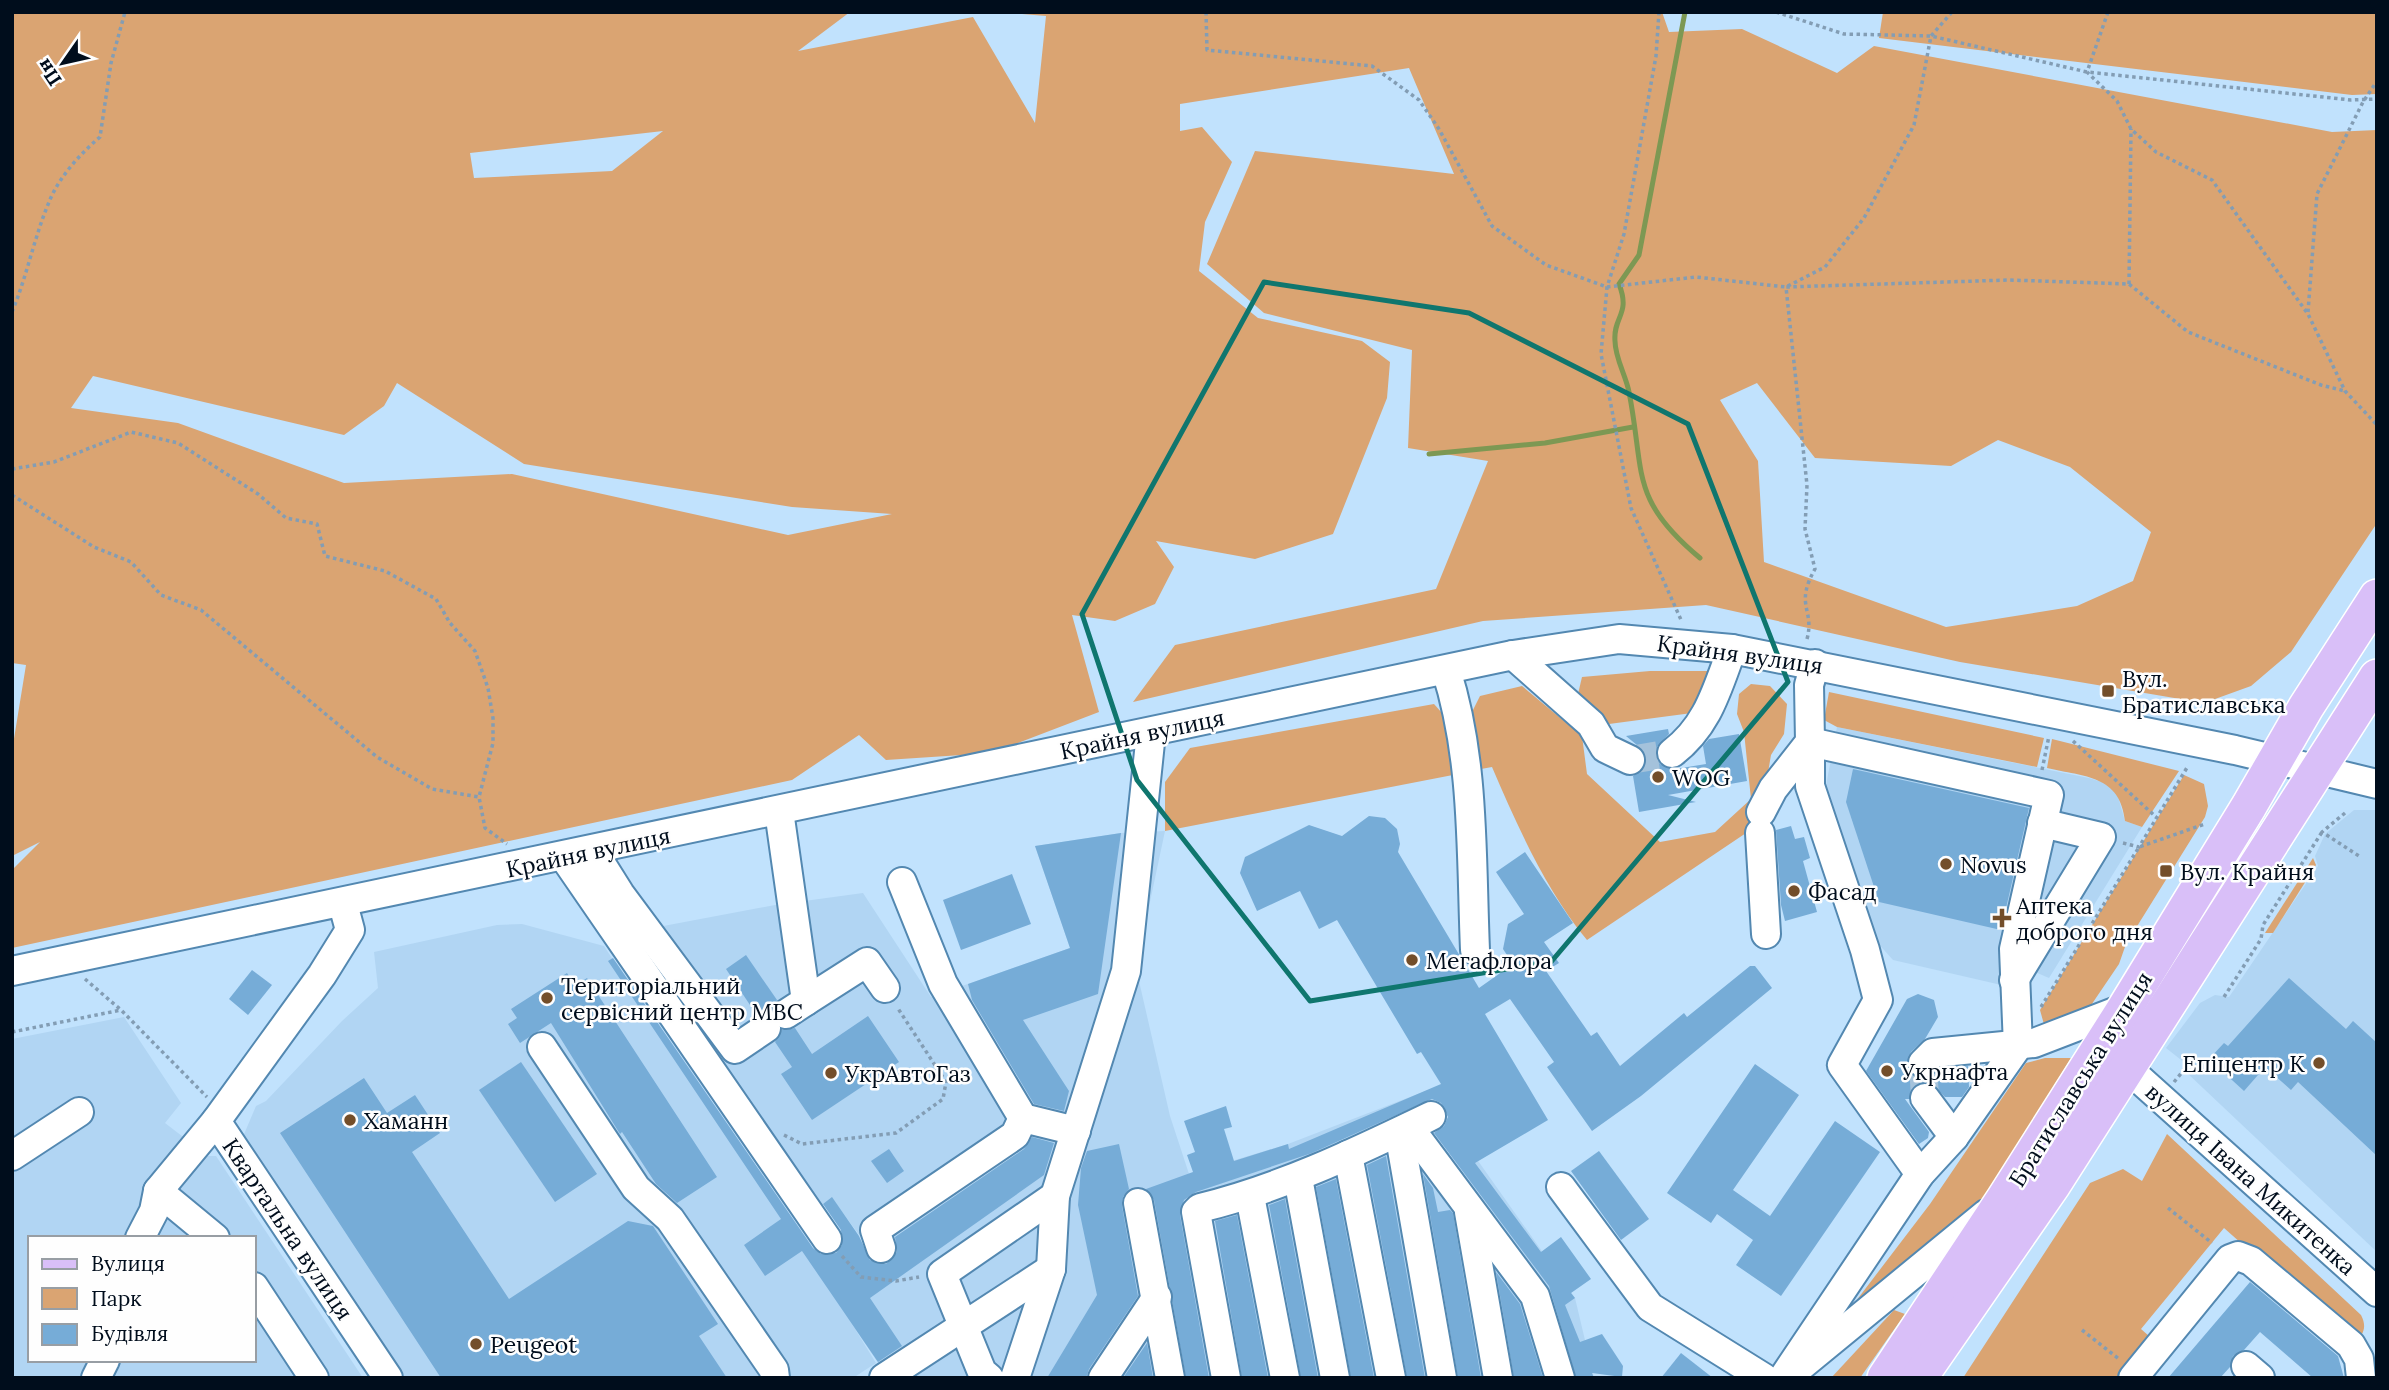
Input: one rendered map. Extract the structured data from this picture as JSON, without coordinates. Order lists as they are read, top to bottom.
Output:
{
  "streets": {
    "main road": ["Братиславська вулиця"],
    "street": ["Крайня вулиця", "вулиця Івана Микитенка", "Квартальна вулиця"]
  },
  "crossings": [
    ["Крайня вулиця", "Братиславська вулиця"],
    ["Крайня вулиця", "Квартальна вулиця"],
    ["Братиславська вулиця", "вулиця Івана Микитенка"]
  ],
  "places": {
    "transit": ["Вул. Братиславська", "Вул. Крайня"],
    "other": [
      "WOG",
      "Novus",
      "Фасад",
      "Мегафлора",
      "Територіальний сервісний центр МВС",
      "Епіцентр К",
      "Укрнафта",
      "УкрАвтоГаз",
      "Хаманн",
      "Peugeot"
    ],
    "health": ["Аптека доброго дня"]
  },
  "legend": ["Вулиця", "Парк", "Будівля"],
  "north": "bottom left"
}
